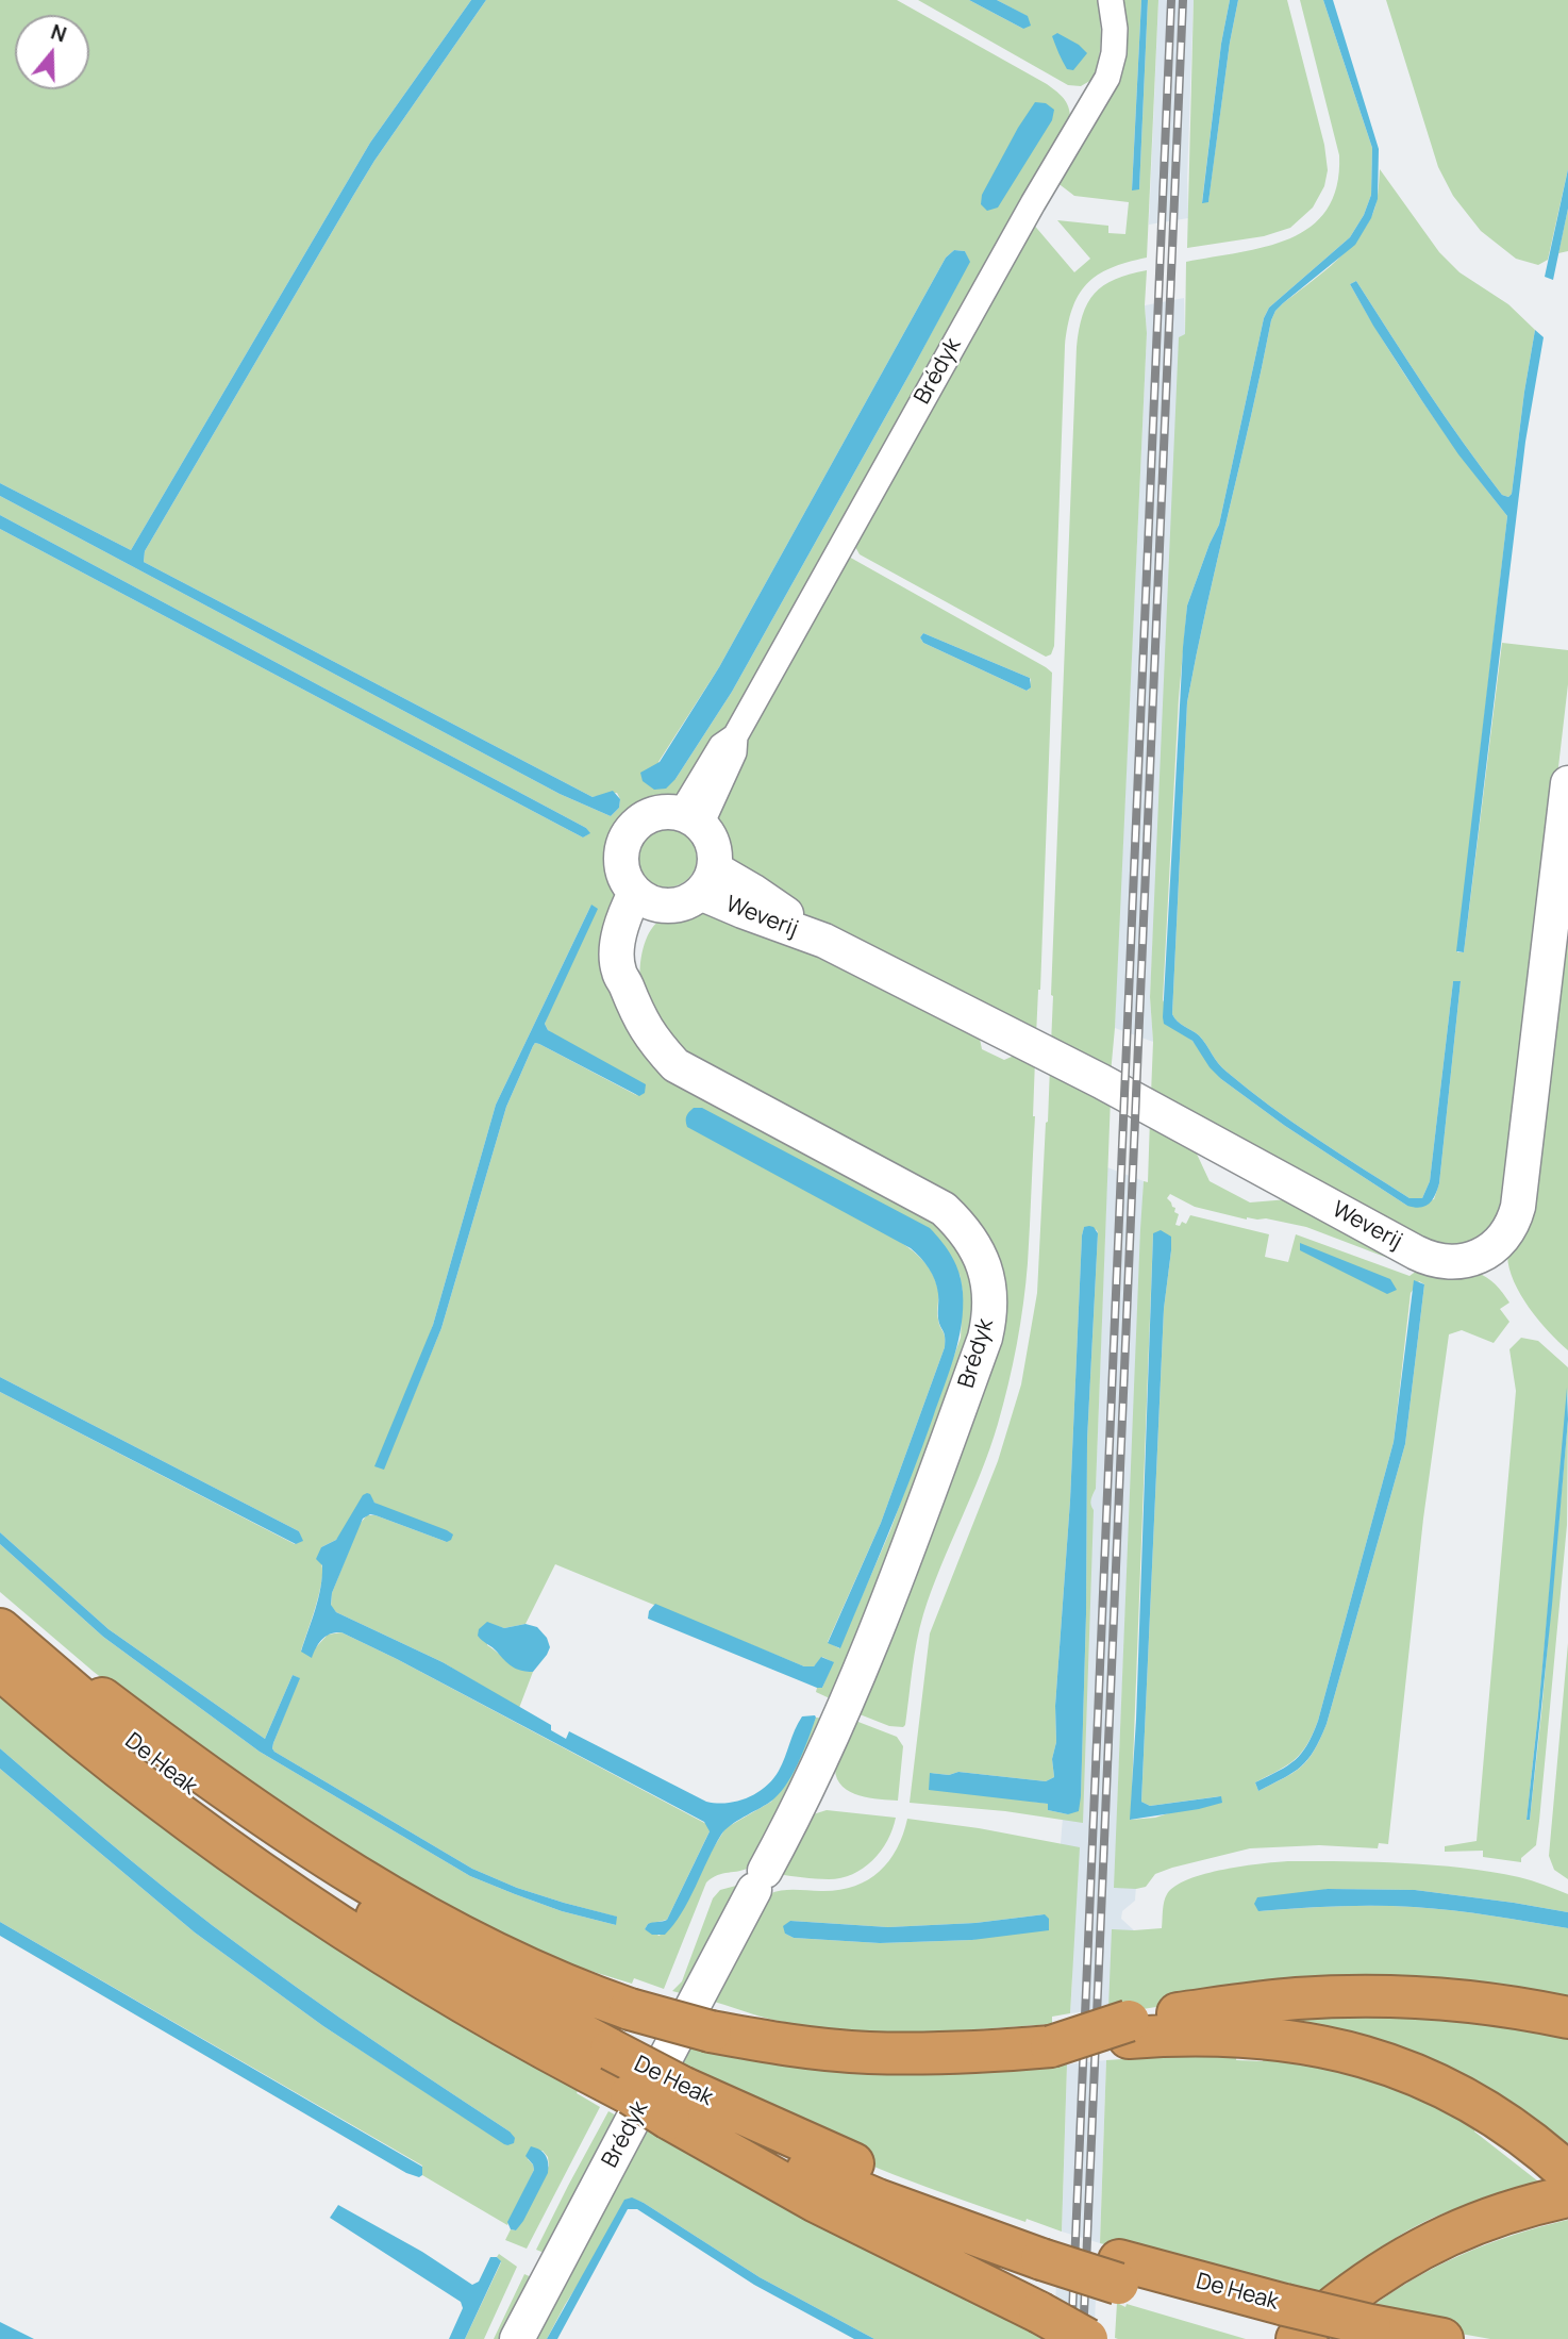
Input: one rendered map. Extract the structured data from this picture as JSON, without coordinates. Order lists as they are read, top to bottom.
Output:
{
  "streets": {
    "highway": ["De Heak"],
    "street": ["Brédyk", "Weverij"]
  },
  "crossings": [
    ["Brédyk", "Weverij"]
  ],
  "north": "top"
}
